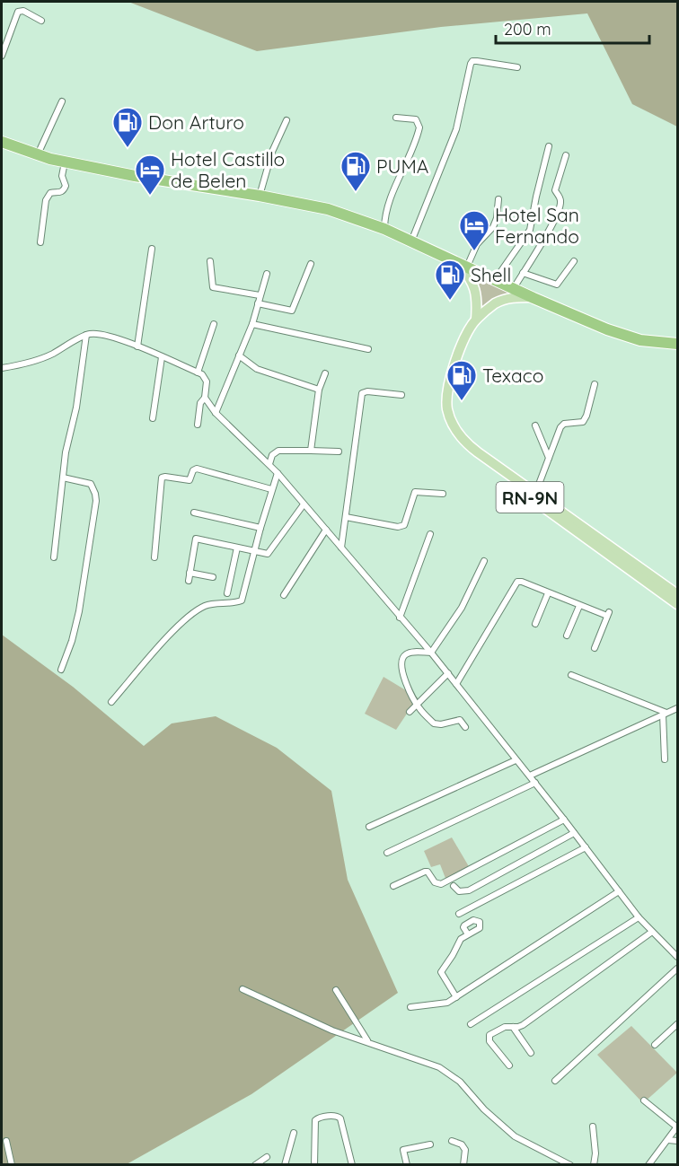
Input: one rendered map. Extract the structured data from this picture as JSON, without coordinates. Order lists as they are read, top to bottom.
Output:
{
  "streets": {
    "main road": ["RN-9N"]
  },
  "places": {
    "fuel station": [
      "Don Arturo",
      "PUMA",
      "Shell",
      "Texaco"
    ],
    "hotel": ["Hotel Castillo de Belen", "Hotel San Fernando"]
  },
  "scale_bar": "200 m"
}
